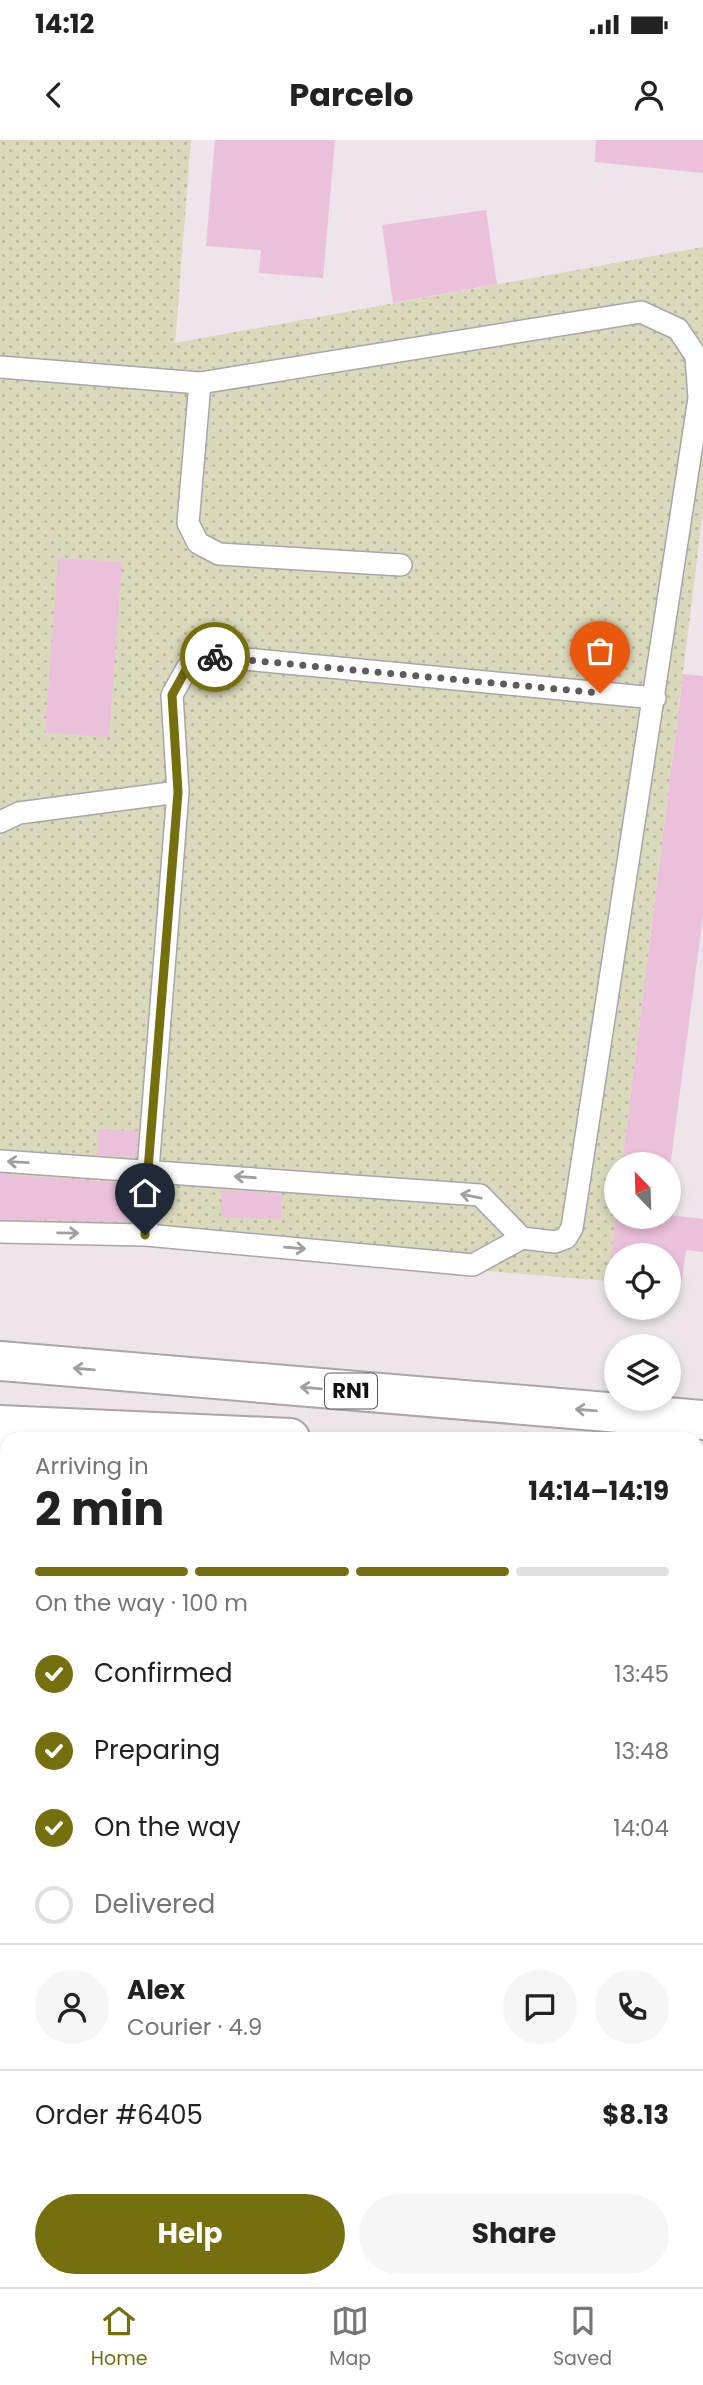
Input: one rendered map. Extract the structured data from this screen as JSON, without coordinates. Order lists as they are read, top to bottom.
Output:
{
  "streets": {
    "main road": ["RN1"]
  },
  "north": "top left",
  "page": {
    "status": "14:12",
    "header": "Parcelo",
    "heading": ["2 min", "Arriving in", "14:14–14:19"],
    "panel": [
      "Alex",
      "Courier · 4.9",
      "Order #6405",
      "$8.13"
    ],
    "bar": "On the way · 100 m",
    "list": [
      ["Confirmed", "13:45"],
      ["Preparing", "13:48"],
      ["On the way", "14:04"],
      "Delivered"
    ],
    "buttons": ["Help", "Share"],
    "tabs": ["Home", "Map", "Saved"]
  }
}
